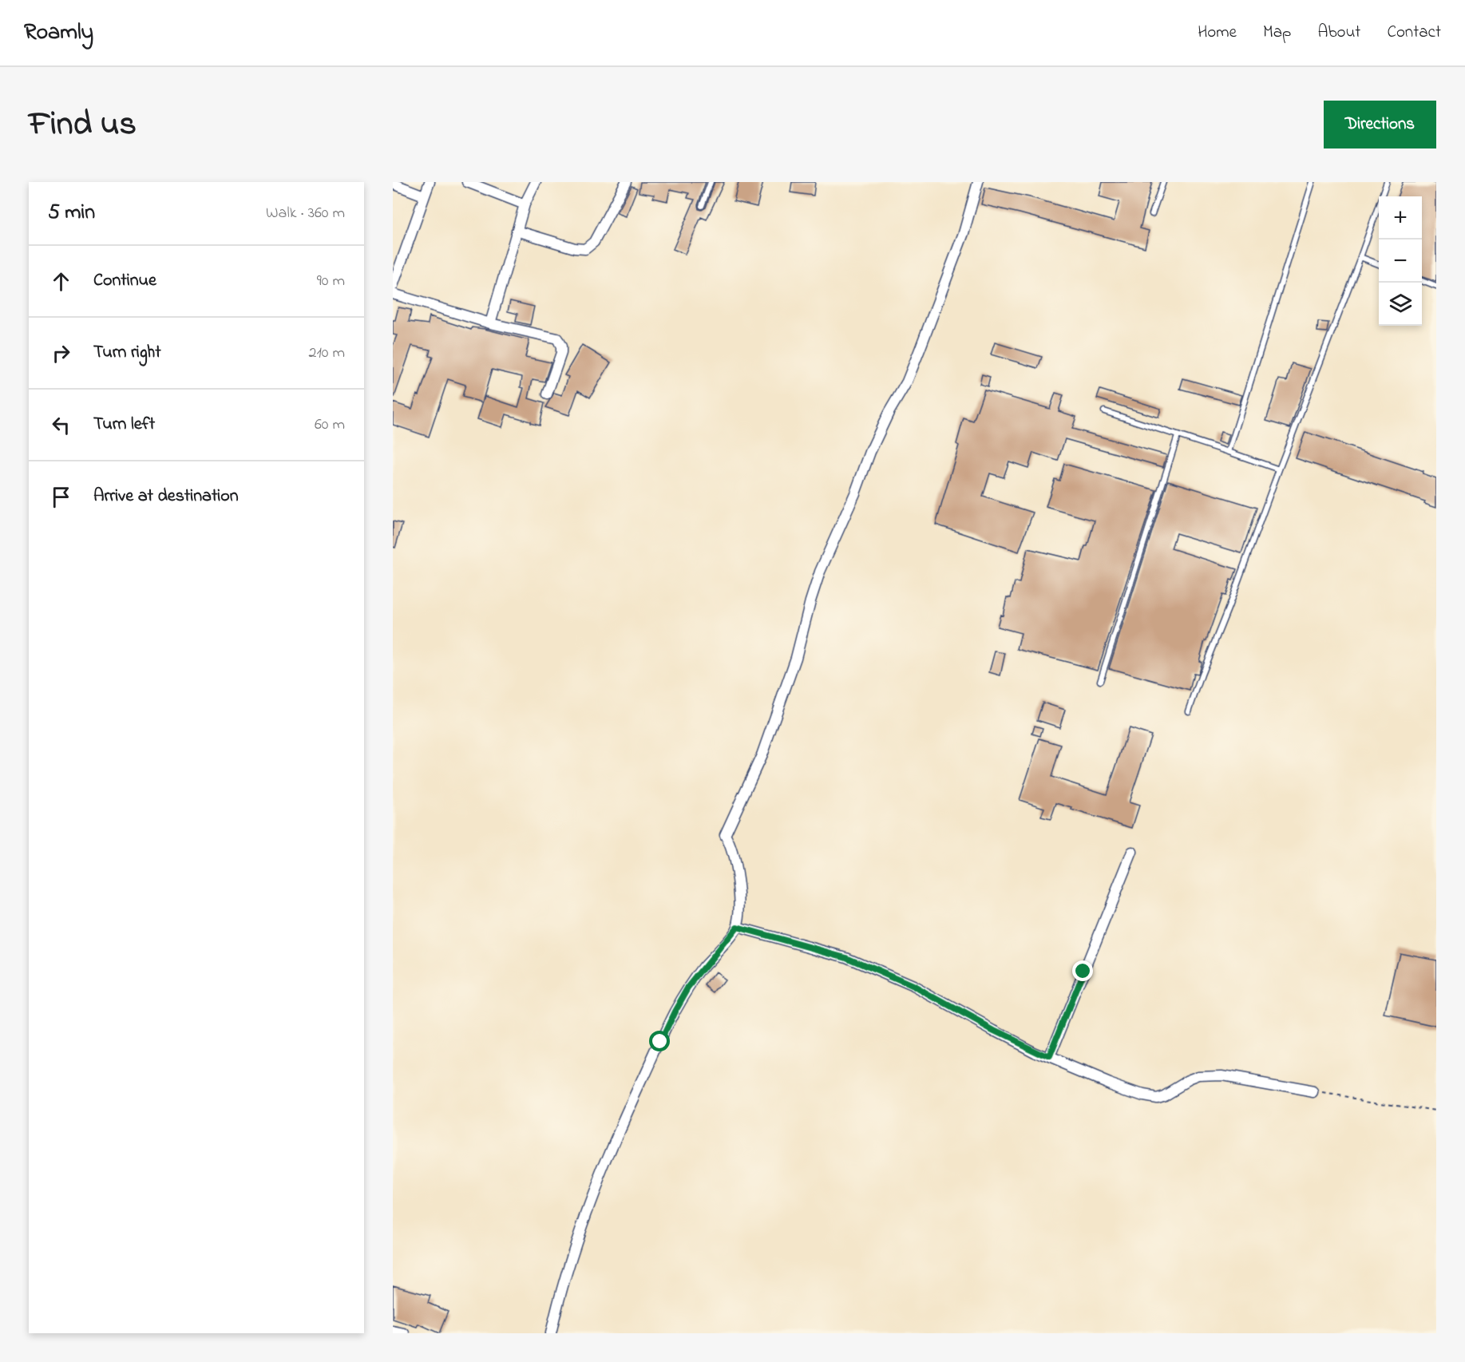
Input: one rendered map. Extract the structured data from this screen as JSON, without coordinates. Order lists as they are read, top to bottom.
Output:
{
  "page": {
    "header": "Roamly",
    "nav": [
      "Home",
      "Map",
      "About",
      "Contact"
    ],
    "title": "Find us",
    "buttons": "Directions",
    "heading": ["5 min", "Walk · 360 m"],
    "map_buttons": ["+", "−"],
    "list": [
      ["Continue", "90 m"],
      ["Turn right", "210 m"],
      ["Turn left", "60 m"],
      "Arrive at destination"
    ]
  }
}
